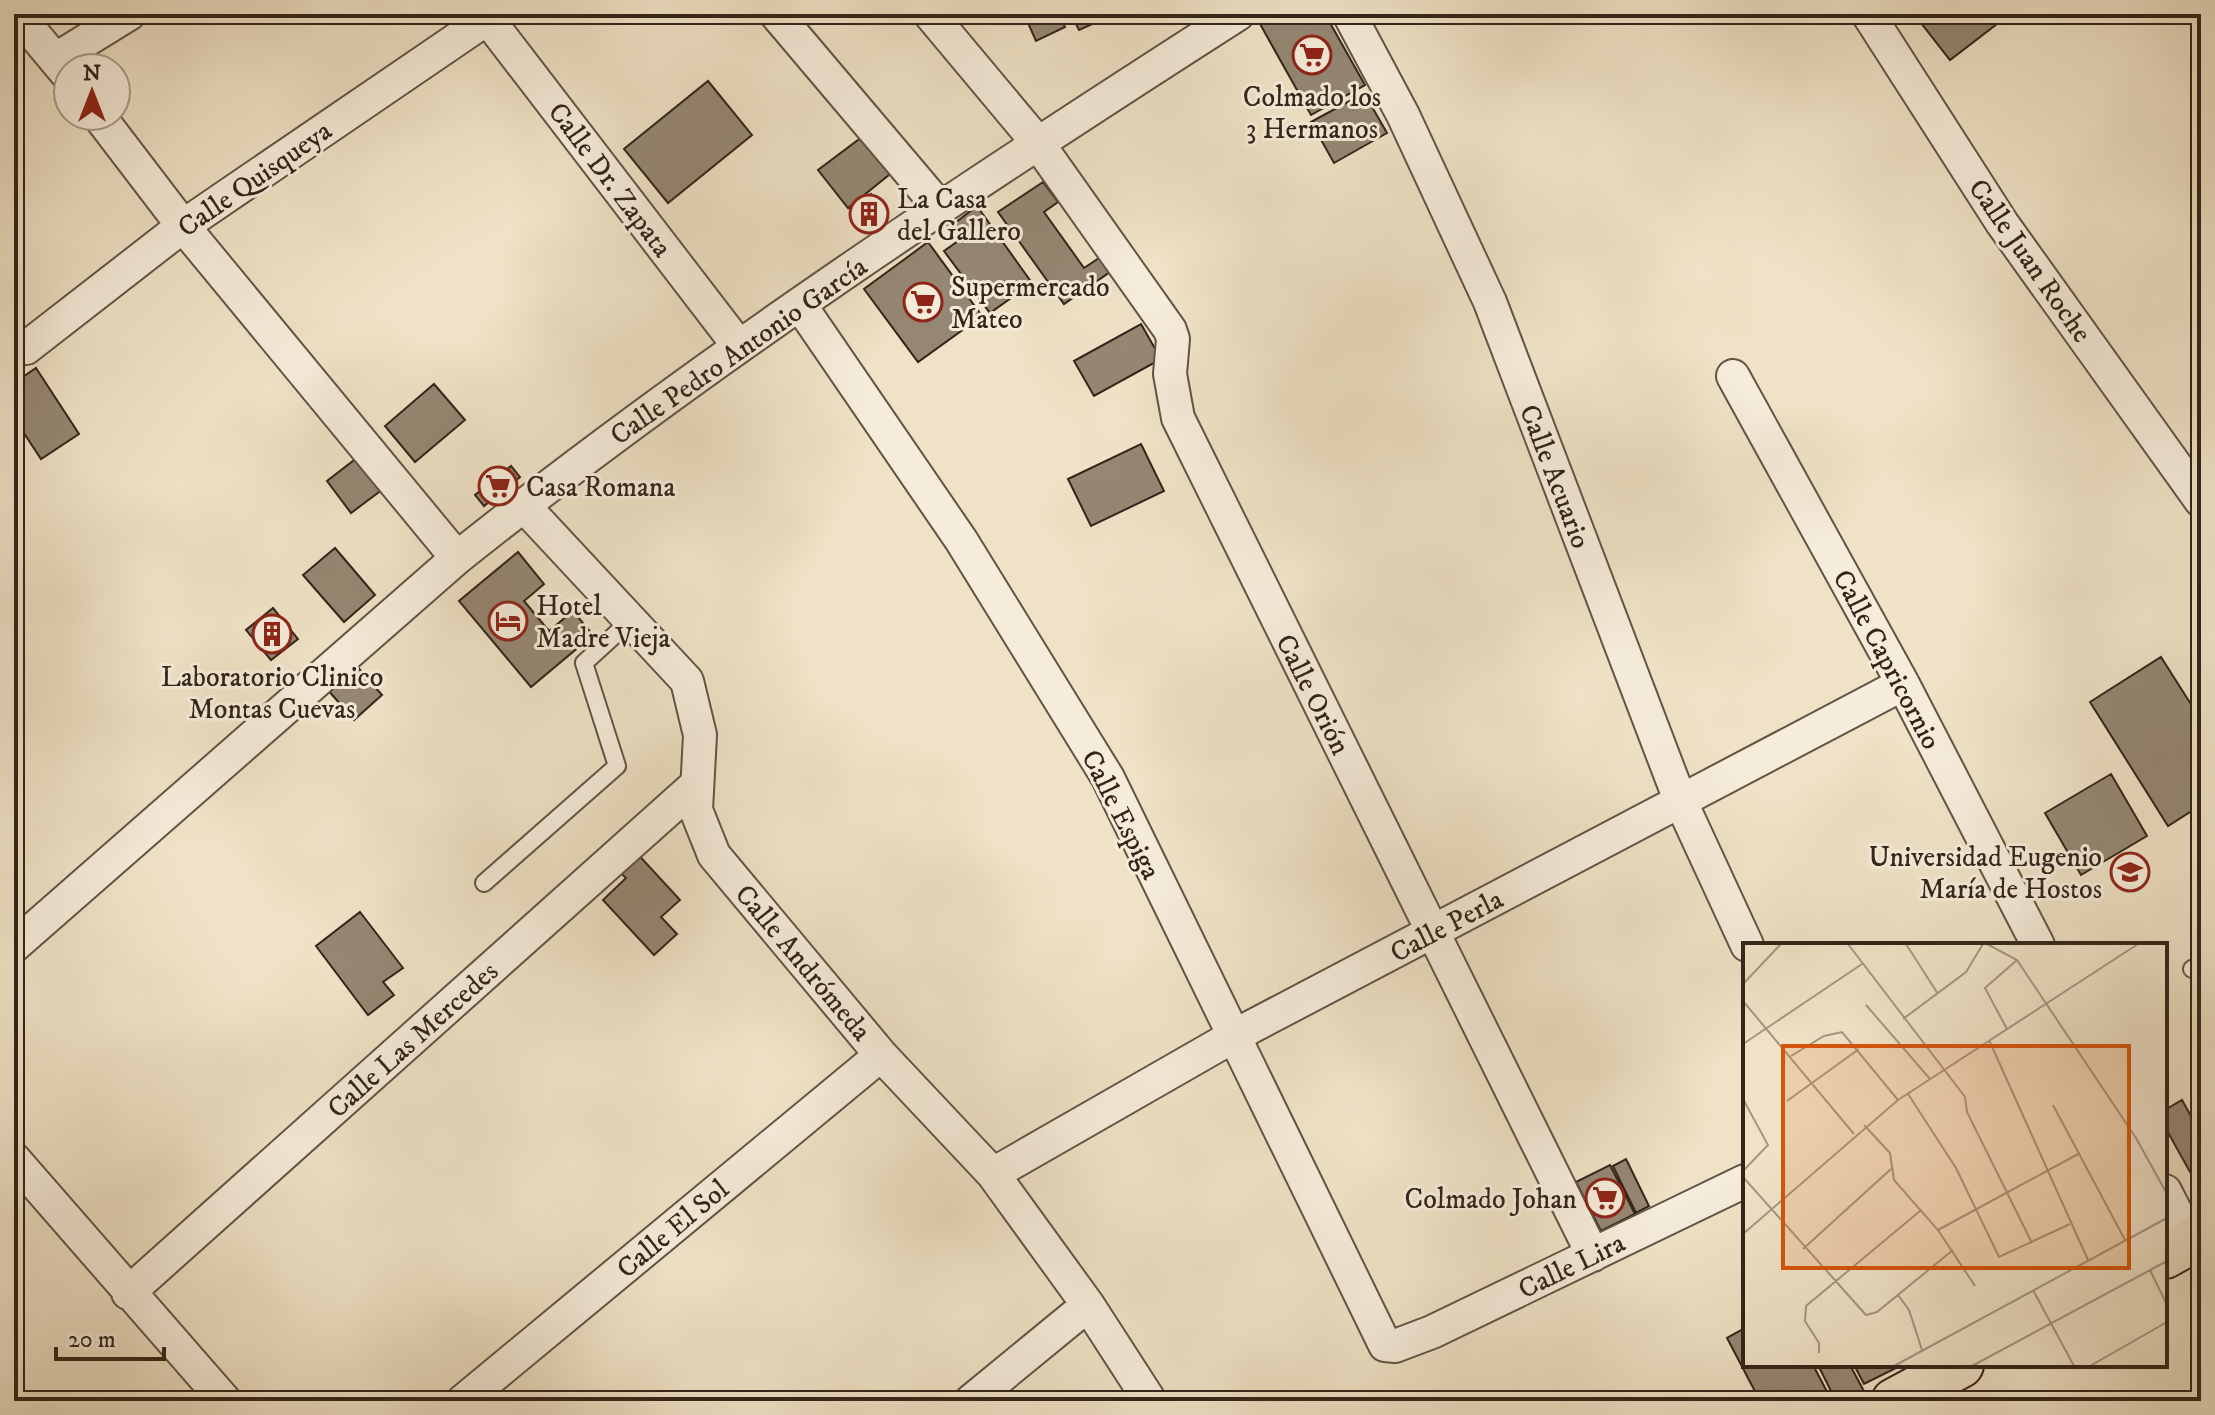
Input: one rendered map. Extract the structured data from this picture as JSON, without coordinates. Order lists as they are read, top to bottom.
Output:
{
  "streets": {
    "street": [
      "Calle Quisqueya",
      "Calle Dr. Zapata",
      "Calle Juan Roche",
      "Calle Pedro Antonio García",
      "Calle Acuario",
      "Calle Capricornio",
      "Calle Orión",
      "Calle Espiga",
      "Calle Perla",
      "Calle Andrómeda",
      "Calle Las Mercedes",
      "Calle El Sol",
      "Calle Lira"
    ]
  },
  "crossings": [
    ["Calle Quisqueya", "Calle Dr. Zapata"],
    ["Calle Dr. Zapata", "Calle Pedro Antonio García"],
    ["Calle Pedro Antonio García", "Calle Orión"],
    ["Calle Pedro Antonio García", "Calle Espiga"],
    ["Calle Pedro Antonio García", "Calle Andrómeda"],
    ["Calle Acuario", "Calle Perla"],
    ["Calle Capricornio", "Calle Perla"],
    ["Calle Orión", "Calle Perla"],
    ["Calle Orión", "Calle Lira"],
    ["Calle Espiga", "Calle Perla"],
    ["Calle Espiga", "Calle Lira"],
    ["Calle Perla", "Calle Andrómeda"],
    ["Calle Andrómeda", "Calle Las Mercedes"],
    ["Calle Andrómeda", "Calle El Sol"]
  ],
  "places": {
    "supermarket": [
      "Colmado los 3 Hermanos",
      "Supermercado Mateo",
      "Casa Romana",
      "Colmado Johan"
    ],
    "building": ["La Casa del Gallero", "Laboratorio Clinico Montas Cuevas"],
    "hotel": ["Hotel Madre Vieja"],
    "school or university": ["Universidad Eugenio María de Hostos"]
  },
  "scale_bar": "20 m",
  "north": "top"
}
